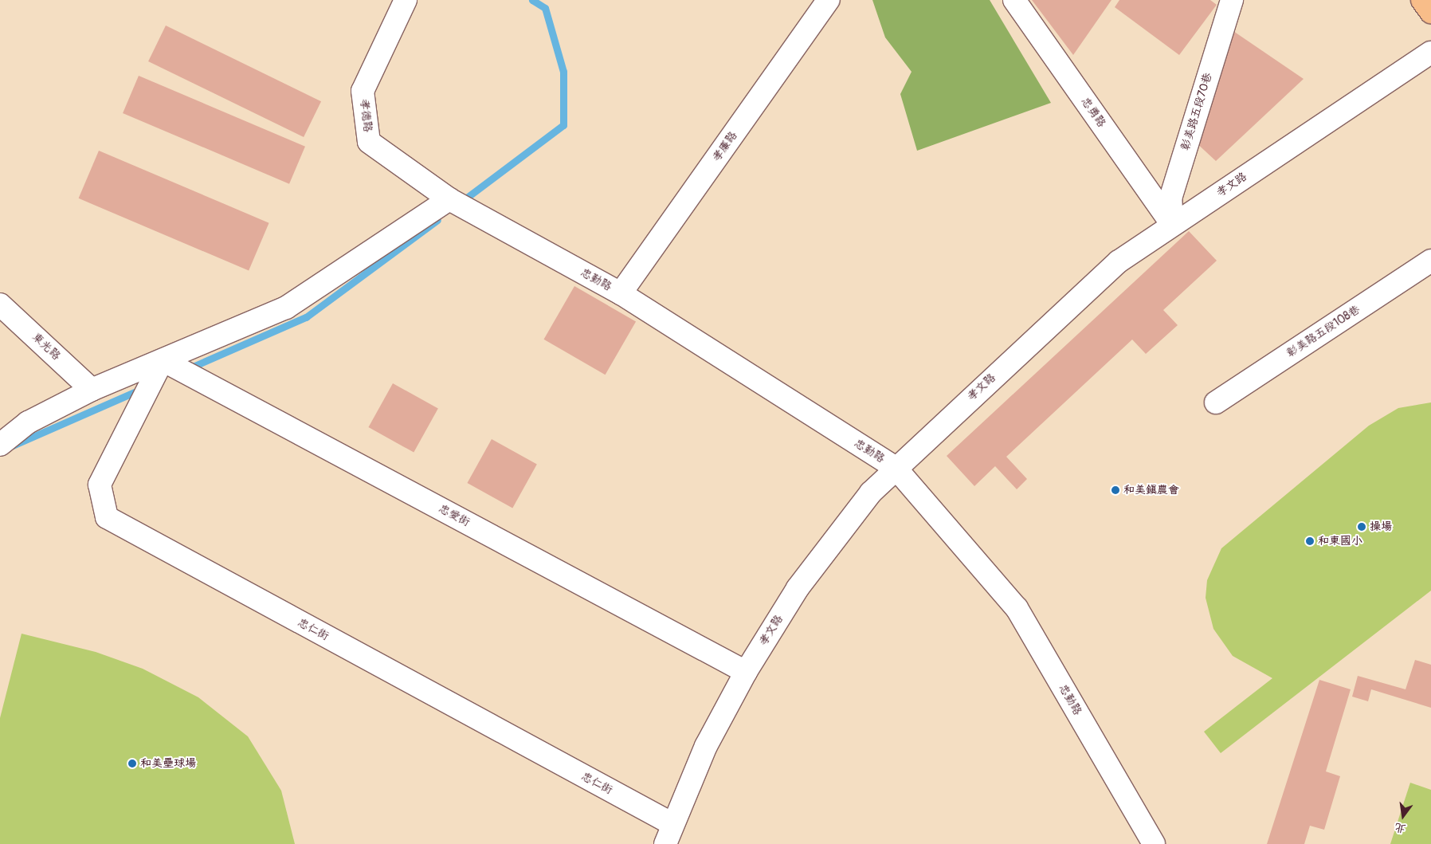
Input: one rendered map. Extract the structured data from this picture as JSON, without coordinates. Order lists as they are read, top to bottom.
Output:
{
  "streets": {
    "street": [
      "彰美路五段70巷",
      "忠勇路",
      "孝德路",
      "孝廉路",
      "孝文路",
      "忠勤路",
      "彰美路五段108巷",
      "東光路",
      "忠愛街",
      "忠仁街"
    ]
  },
  "crossings": [
    ["彰美路五段70巷", "忠勇路"],
    ["彰美路五段70巷", "孝文路"],
    ["忠勇路", "孝文路"],
    ["孝德路", "忠勤路"],
    ["孝廉路", "忠勤路"],
    ["孝文路", "忠勤路"],
    ["孝文路", "忠愛街"],
    ["孝文路", "忠仁街"],
    ["忠愛街", "忠仁街"]
  ],
  "places": [
    "和美鎮農會",
    "操場",
    "和東國小",
    "和美壘球場"
  ],
  "north": "bottom"
}
